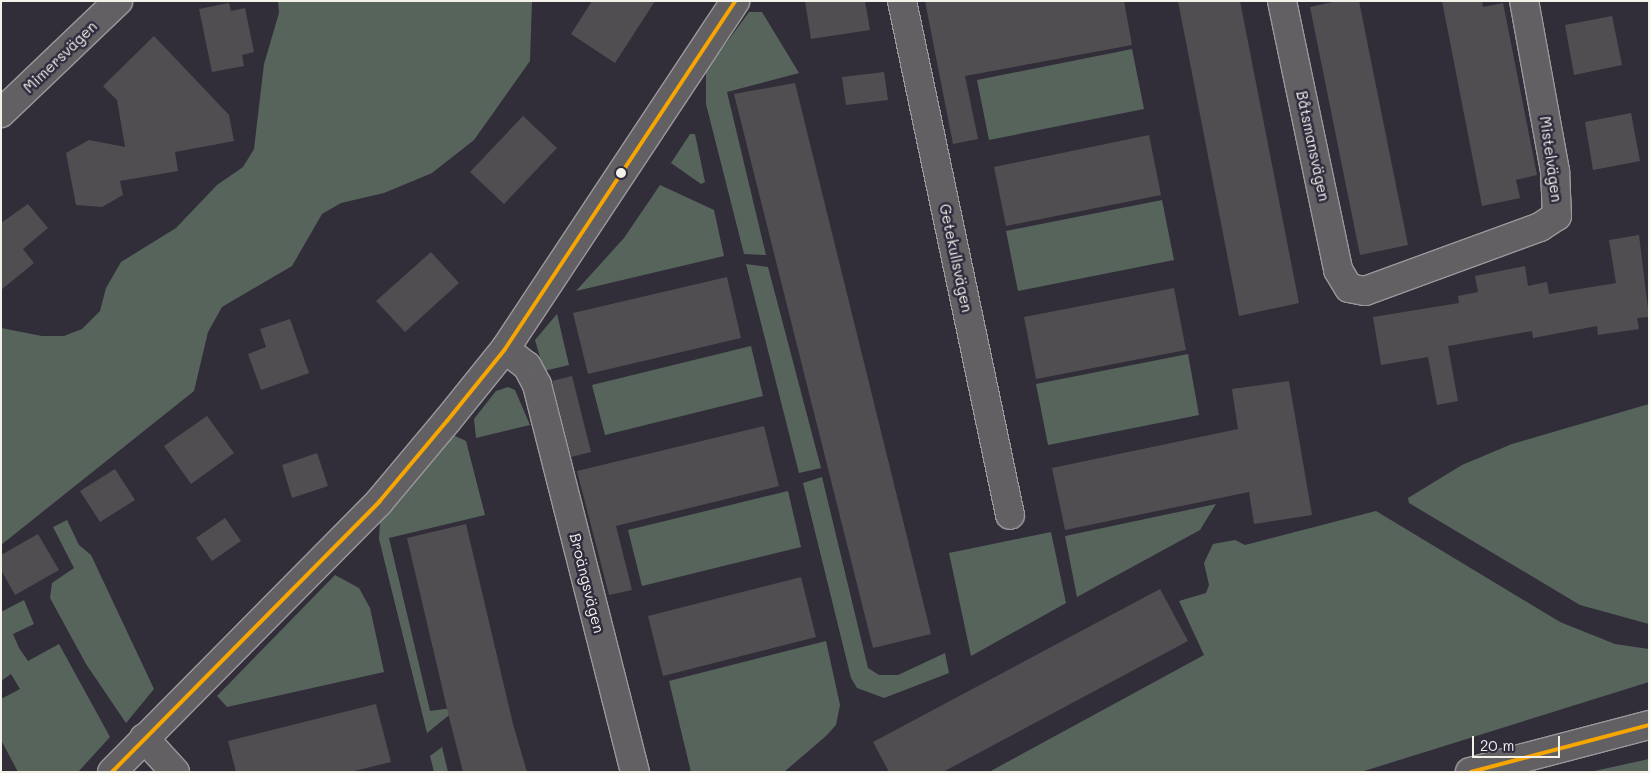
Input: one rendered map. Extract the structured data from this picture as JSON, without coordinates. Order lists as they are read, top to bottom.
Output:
{
  "streets": {
    "street": [
      "Mimersvägen",
      "Båtsmansvägen",
      "Mistelvägen",
      "Getekullsvägen",
      "Broängsvägen"
    ]
  },
  "crossings": [
    ["Båtsmansvägen", "Mistelvägen"]
  ],
  "scale_bar": "20 m"
}
